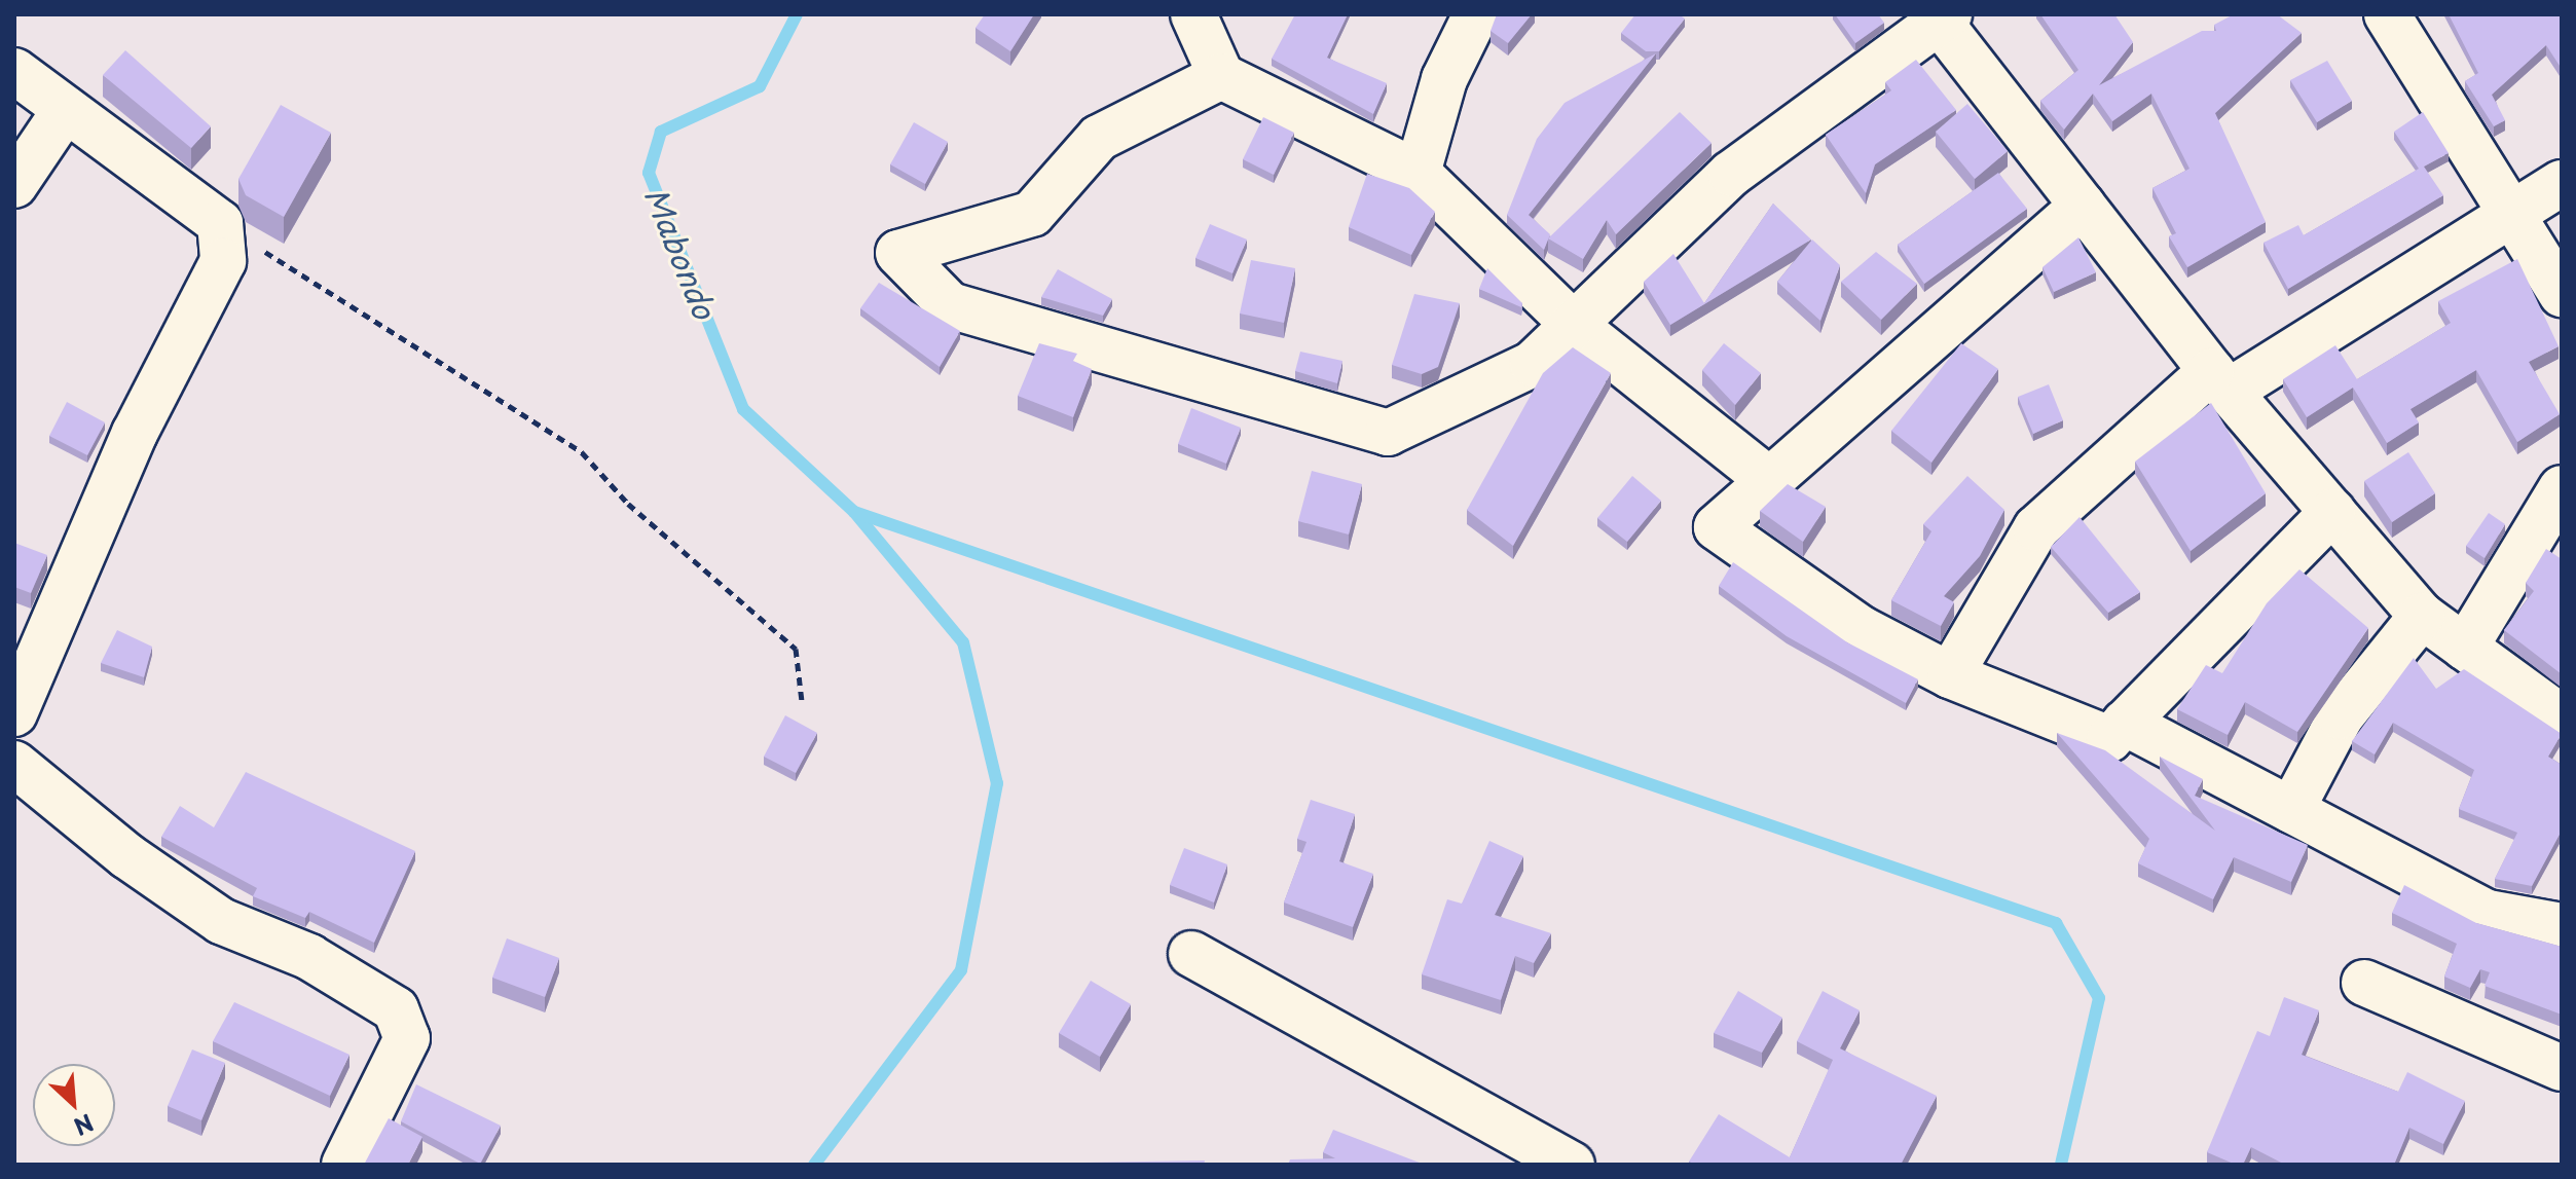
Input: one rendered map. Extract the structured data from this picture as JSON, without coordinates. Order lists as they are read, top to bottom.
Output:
{
  "water": ["Mabondo"],
  "north": "bottom right"
}
